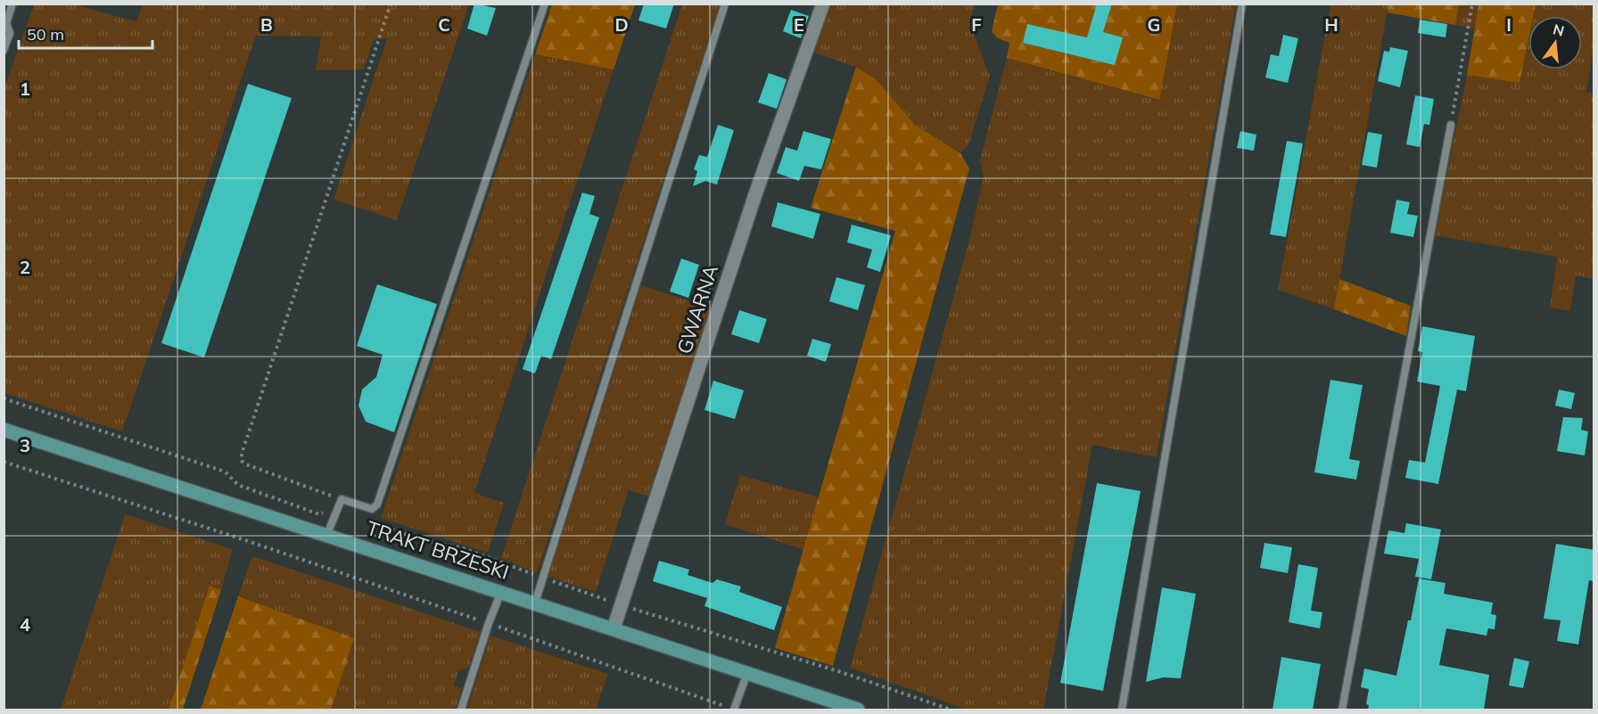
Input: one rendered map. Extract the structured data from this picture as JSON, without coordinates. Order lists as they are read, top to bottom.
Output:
{
  "streets": {
    "main road": ["TRAKT BRZESKI"],
    "street": ["GWARNA"]
  },
  "crossings": [
    ["GWARNA", "TRAKT BRZESKI"]
  ],
  "scale_bar": "50 m",
  "north": "top",
  "grid": {
    "columns": [
      "B",
      "C",
      "D",
      "E",
      "F",
      "G",
      "H",
      "I"
    ],
    "rows": [
      "1",
      "2",
      "3",
      "4"
    ]
  }
}
